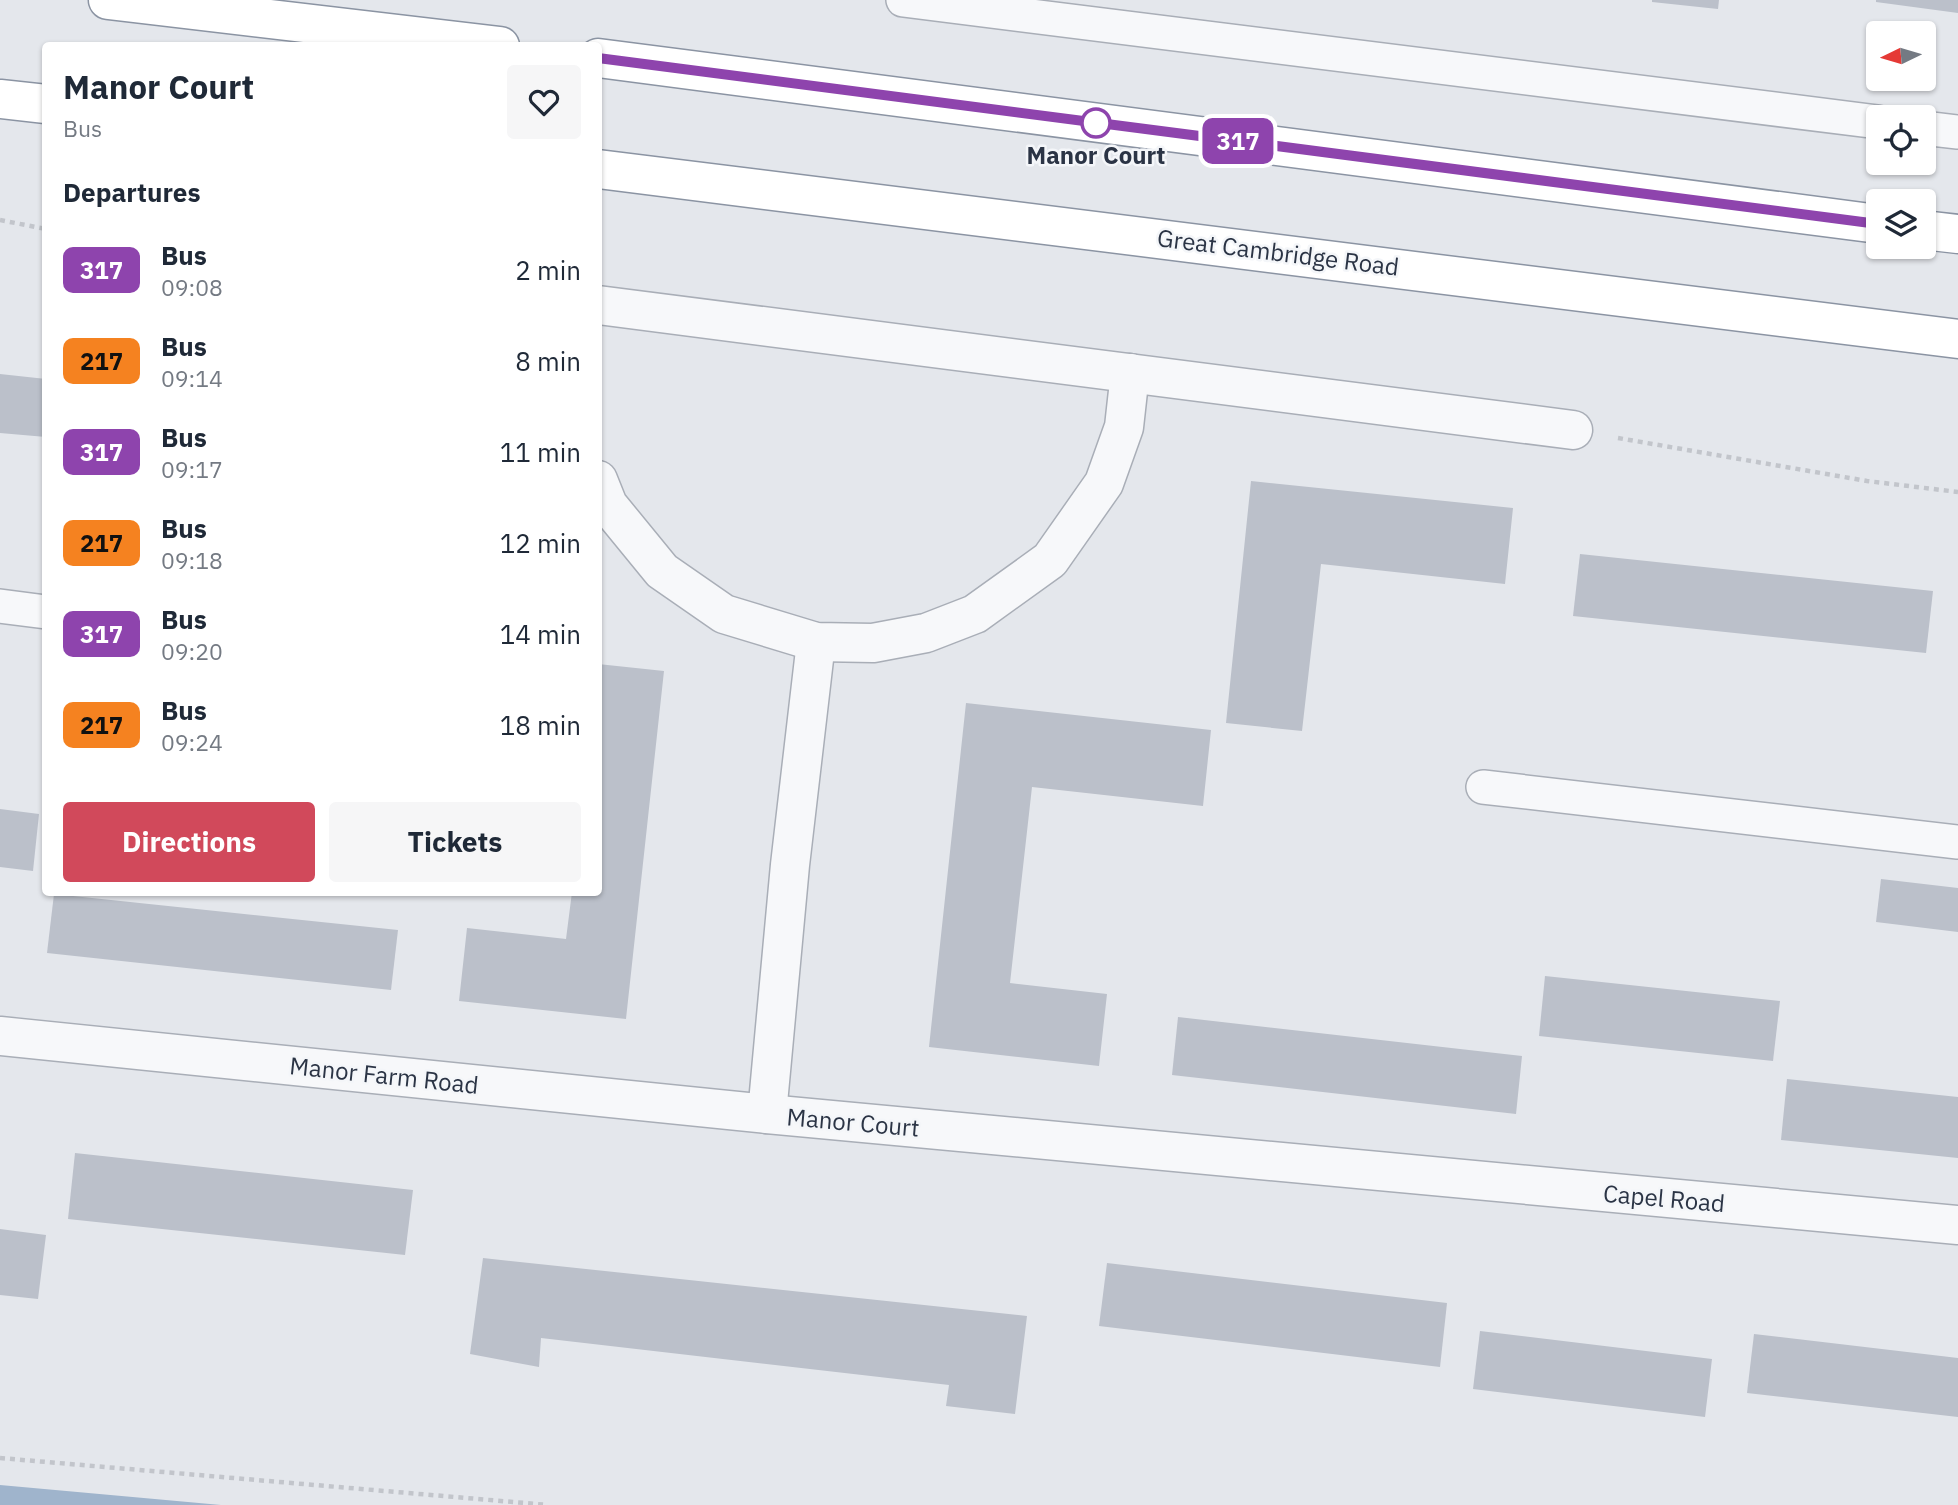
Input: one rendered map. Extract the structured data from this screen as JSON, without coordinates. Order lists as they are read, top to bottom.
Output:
{
  "streets": {
    "highway": ["Great Cambridge Road"],
    "street": ["Manor Farm Road", "Manor Court", "Capel Road"]
  },
  "crossings": [
    ["Manor Farm Road", "Manor Court"],
    ["Manor Court", "Capel Road"]
  ],
  "places": ["Manor Court"],
  "lines": ["bus line 317"],
  "north": "left",
  "page": {
    "on_map": "317",
    "heading": [
      ["Manor Court", "Bus"],
      "Departures"
    ],
    "list": [
      {
        "mark": "317",
        "name": "Bus",
        "note": "09:08",
        "value": "2 min"
      },
      {
        "mark": "217",
        "name": "Bus",
        "note": "09:14",
        "value": "8 min"
      },
      {
        "mark": "317",
        "name": "Bus",
        "note": "09:17",
        "value": "11 min"
      },
      {
        "mark": "217",
        "name": "Bus",
        "note": "09:18",
        "value": "12 min"
      },
      {
        "mark": "317",
        "name": "Bus",
        "note": "09:20",
        "value": "14 min"
      },
      {
        "mark": "217",
        "name": "Bus",
        "note": "09:24",
        "value": "18 min"
      }
    ],
    "buttons": ["Directions", "Tickets"]
  }
}
